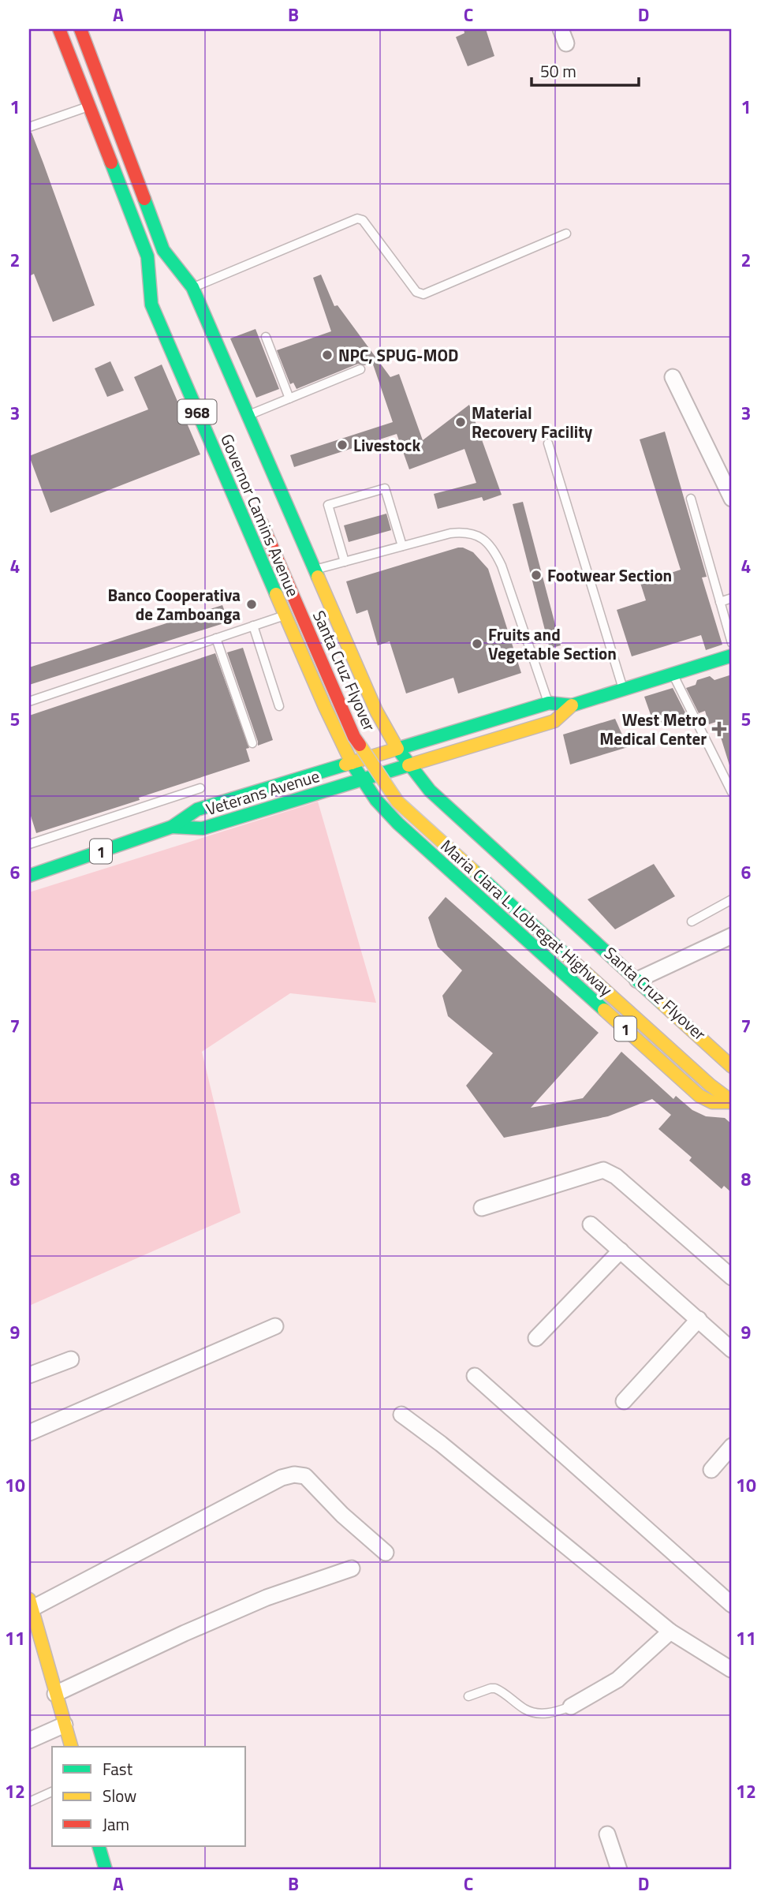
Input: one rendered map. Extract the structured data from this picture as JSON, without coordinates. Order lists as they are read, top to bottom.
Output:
{
  "streets": {
    "main road": [
      "968",
      "Governor Camins Avenue",
      "Santa Cruz Flyover",
      "Veterans Avenue",
      "1",
      "Maria Clara L. Lobregat Highway"
    ]
  },
  "crossings": [
    ["Governor Camins Avenue", "Veterans Avenue"],
    ["Governor Camins Avenue", "1"],
    ["Governor Camins Avenue", "Maria Clara L. Lobregat Highway"],
    ["Santa Cruz Flyover", "Maria Clara L. Lobregat Highway"],
    ["Veterans Avenue", "1"],
    ["Veterans Avenue", "Maria Clara L. Lobregat Highway"],
    ["1", "Maria Clara L. Lobregat Highway"]
  ],
  "places": {
    "other": [
      "NPC, SPUG-MOD",
      "Material Recovery Facility",
      "Livestock",
      "Footwear Section",
      "Banco Cooperativa de Zamboanga",
      "Fruits and Vegetable Section"
    ],
    "health": ["West Metro Medical Center"]
  },
  "legend": ["Fast", "Slow", "Jam"],
  "scale_bar": "50 m",
  "grid": {
    "columns": [
      "A",
      "B",
      "C",
      "D"
    ],
    "rows": [
      "1",
      "2",
      "3",
      "4",
      "5",
      "6",
      "7",
      "8",
      "9",
      "10",
      "11",
      "12"
    ]
  }
}
